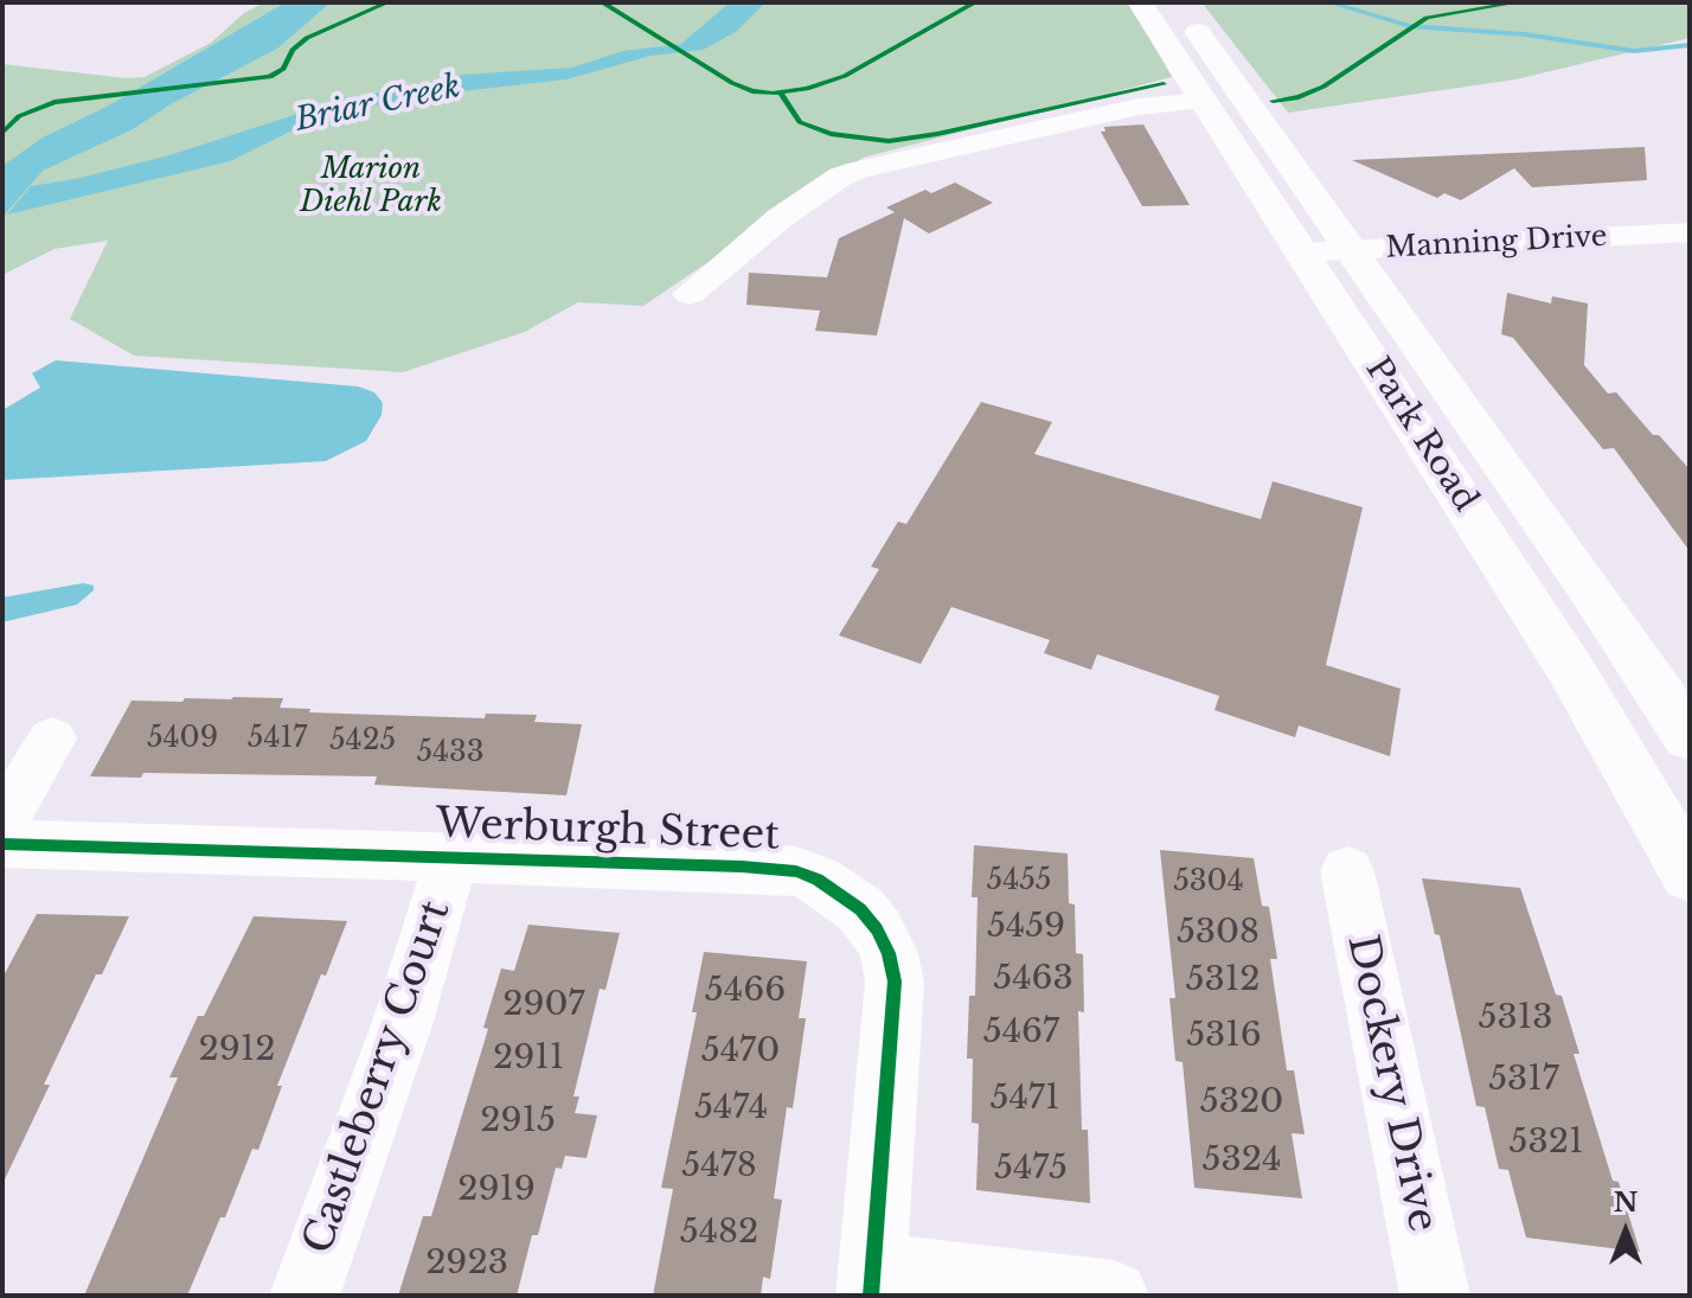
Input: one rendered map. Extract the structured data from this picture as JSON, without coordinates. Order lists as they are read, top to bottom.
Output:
{
  "streets": {
    "main road": ["Park Road"],
    "street": [
      "Manning Drive",
      "Werburgh Street",
      "Castleberry Court",
      "Dockery Drive"
    ]
  },
  "crossings": [
    ["Manning Drive", "Park Road"],
    ["Werburgh Street", "Castleberry Court"]
  ],
  "water": ["Briar Creek"],
  "parks": ["Marion Diehl Park"],
  "house_numbers": [
    "5409",
    "5417",
    "5425",
    "5433",
    "5455",
    "5304",
    "5459",
    "5308",
    "5463",
    "5312",
    "5466",
    "2907",
    "5313",
    "5467",
    "5316",
    "2912",
    "5470",
    "2911",
    "5317",
    "5471",
    "5320",
    "5474",
    "2915",
    "5321",
    "5324",
    "5478",
    "5475",
    "2919",
    "5482",
    "2923"
  ],
  "north": "top"
}
